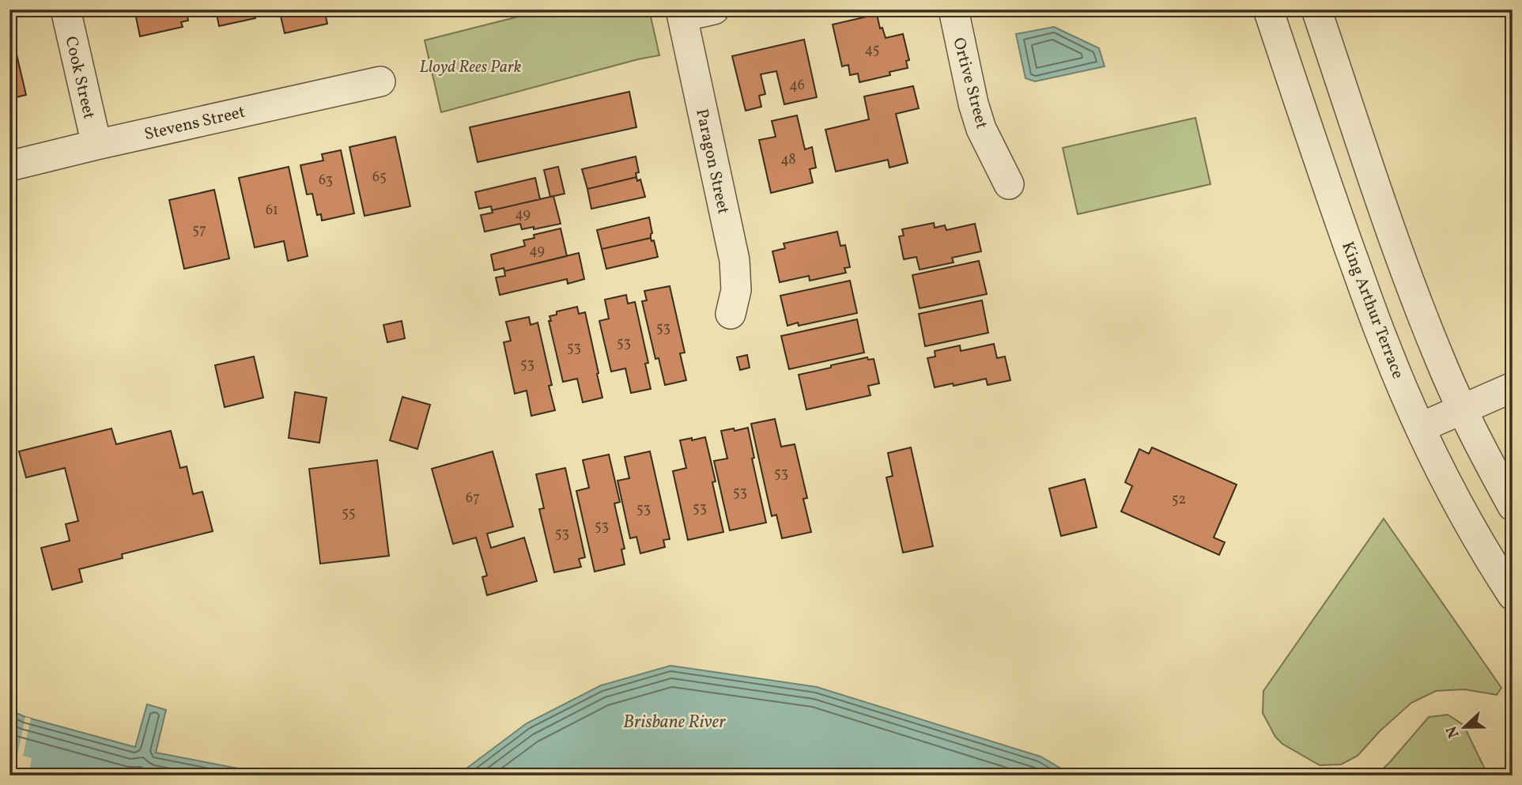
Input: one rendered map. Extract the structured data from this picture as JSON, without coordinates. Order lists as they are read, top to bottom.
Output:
{
  "streets": {
    "street": [
      "Cook Street",
      "Ortive Street",
      "Stevens Street",
      "Paragon Street",
      "King Arthur Terrace"
    ]
  },
  "crossings": [
    ["Cook Street", "Stevens Street"]
  ],
  "water": ["Brisbane River"],
  "parks": ["Lloyd Rees Park"],
  "house_numbers": [
    "45",
    "46",
    "48",
    "65",
    "63",
    "61",
    "49",
    "57",
    "49",
    "53",
    "53",
    "53",
    "53",
    "53",
    "53",
    "67",
    "52",
    "53",
    "53",
    "55",
    "53",
    "53"
  ],
  "north": "left"
}
